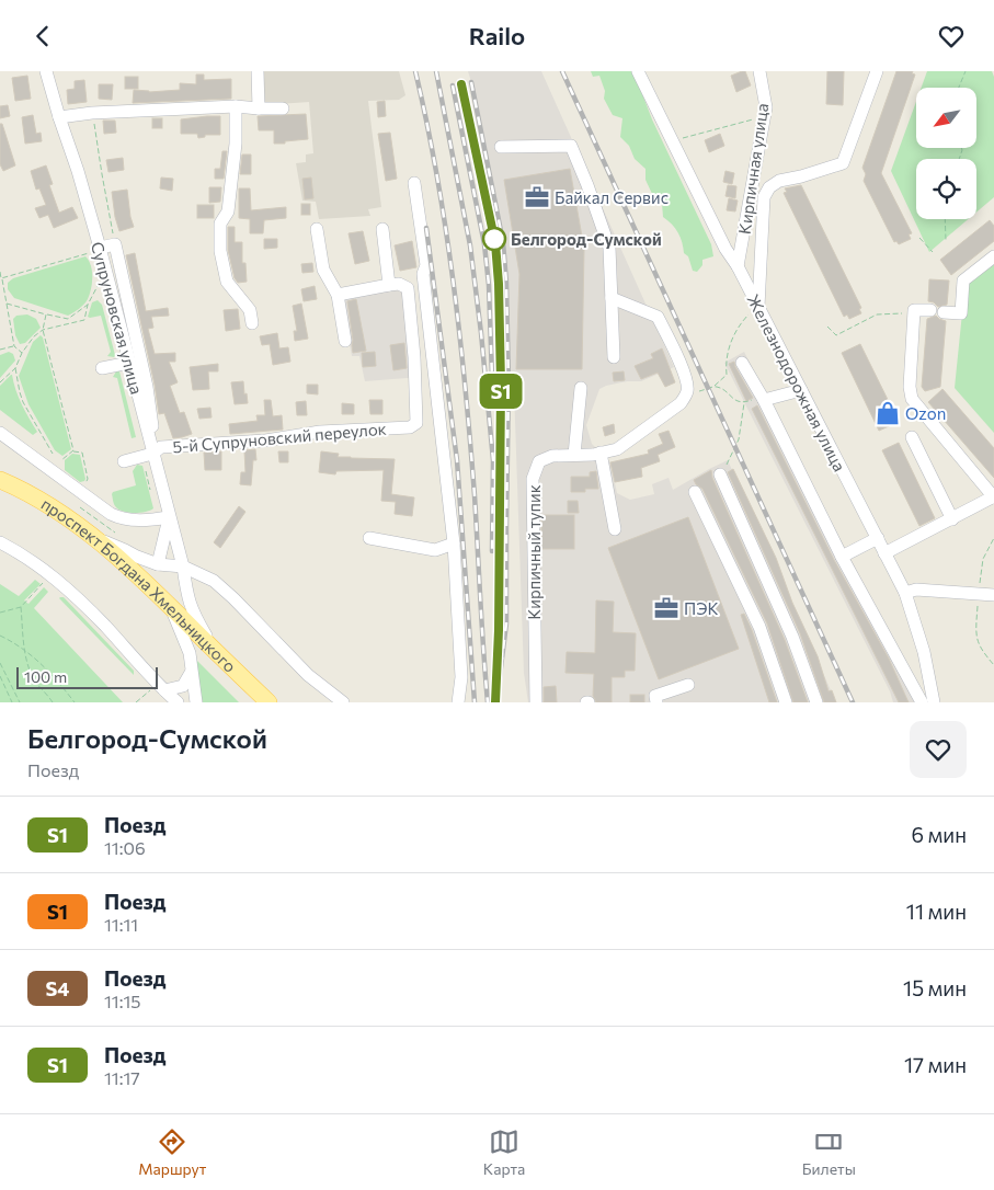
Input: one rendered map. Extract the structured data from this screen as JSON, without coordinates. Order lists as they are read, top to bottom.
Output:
{
  "streets": {
    "main road": ["проспект Богдана Хмельницкого"],
    "street": [
      "Кирпичная улица",
      "Супруновская улица",
      "Железнодорожная улица",
      "5-й Супруновский переулок",
      "Кирпичный тупик"
    ]
  },
  "crossings": [
    ["Кирпичная улица", "Железнодорожная улица"],
    ["Супруновская улица", "5-й Супруновский переулок"],
    ["Супруновская улица", "проспект Богдана Хмельницкого"]
  ],
  "places": {
    "office": ["Байкал Сервис", "ПЭК"],
    "other": ["Белгород-Сумской"],
    "shop": ["Ozon"]
  },
  "scale_bar": "100 m",
  "north": "bottom left",
  "page": {
    "header": "Railo",
    "on_map": "S1",
    "scale": "100 m",
    "heading": ["Белгород-Сумской", "Поезд"],
    "list": [
      {
        "mark": "S1",
        "name": "Поезд",
        "note": "11:06",
        "value": "6 мин"
      },
      {
        "mark": "S1",
        "name": "Поезд",
        "note": "11:11",
        "value": "11 мин"
      },
      {
        "mark": "S4",
        "name": "Поезд",
        "note": "11:15",
        "value": "15 мин"
      },
      {
        "mark": "S1",
        "name": "Поезд",
        "note": "11:17",
        "value": "17 мин"
      }
    ],
    "tabs": ["Маршрут", "Карта", "Билеты"]
  }
}
